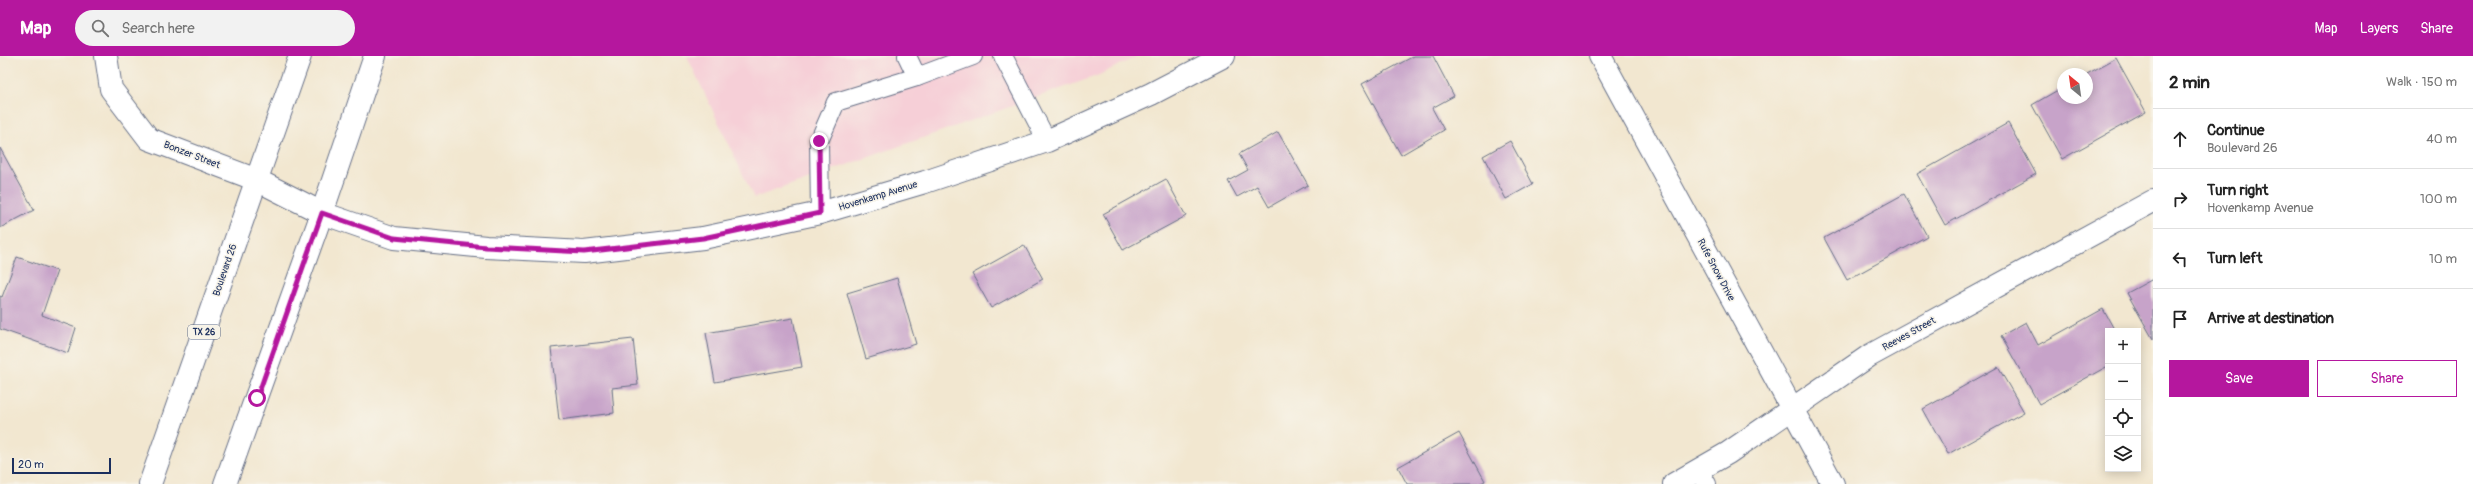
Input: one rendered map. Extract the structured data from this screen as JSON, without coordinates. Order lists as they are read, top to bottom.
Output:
{
  "streets": {
    "street": [
      "Bonzer Street",
      "Hovenkamp Avenue",
      "Boulevard 26",
      "Rufe Snow Drive",
      "TX 26",
      "Reeves Street"
    ]
  },
  "crossings": [
    ["Bonzer Street", "Hovenkamp Avenue"],
    ["Bonzer Street", "Boulevard 26"],
    ["Rufe Snow Drive", "Reeves Street"]
  ],
  "scale_bar": "20 m",
  "north": "top left",
  "page": {
    "header": "Map",
    "search": "Search here",
    "nav": ["Map", "Layers", "Share"],
    "heading": ["2 min", "Walk · 150 m"],
    "list": [
      ["Continue", "Boulevard 26", "40 m"],
      ["Turn right", "Hovenkamp Avenue", "100 m"],
      ["Turn left", "10 m"],
      "Arrive at destination"
    ],
    "map_buttons": ["+", "−"],
    "buttons": ["Save", "Share"],
    "scale": "20 m"
  }
}
